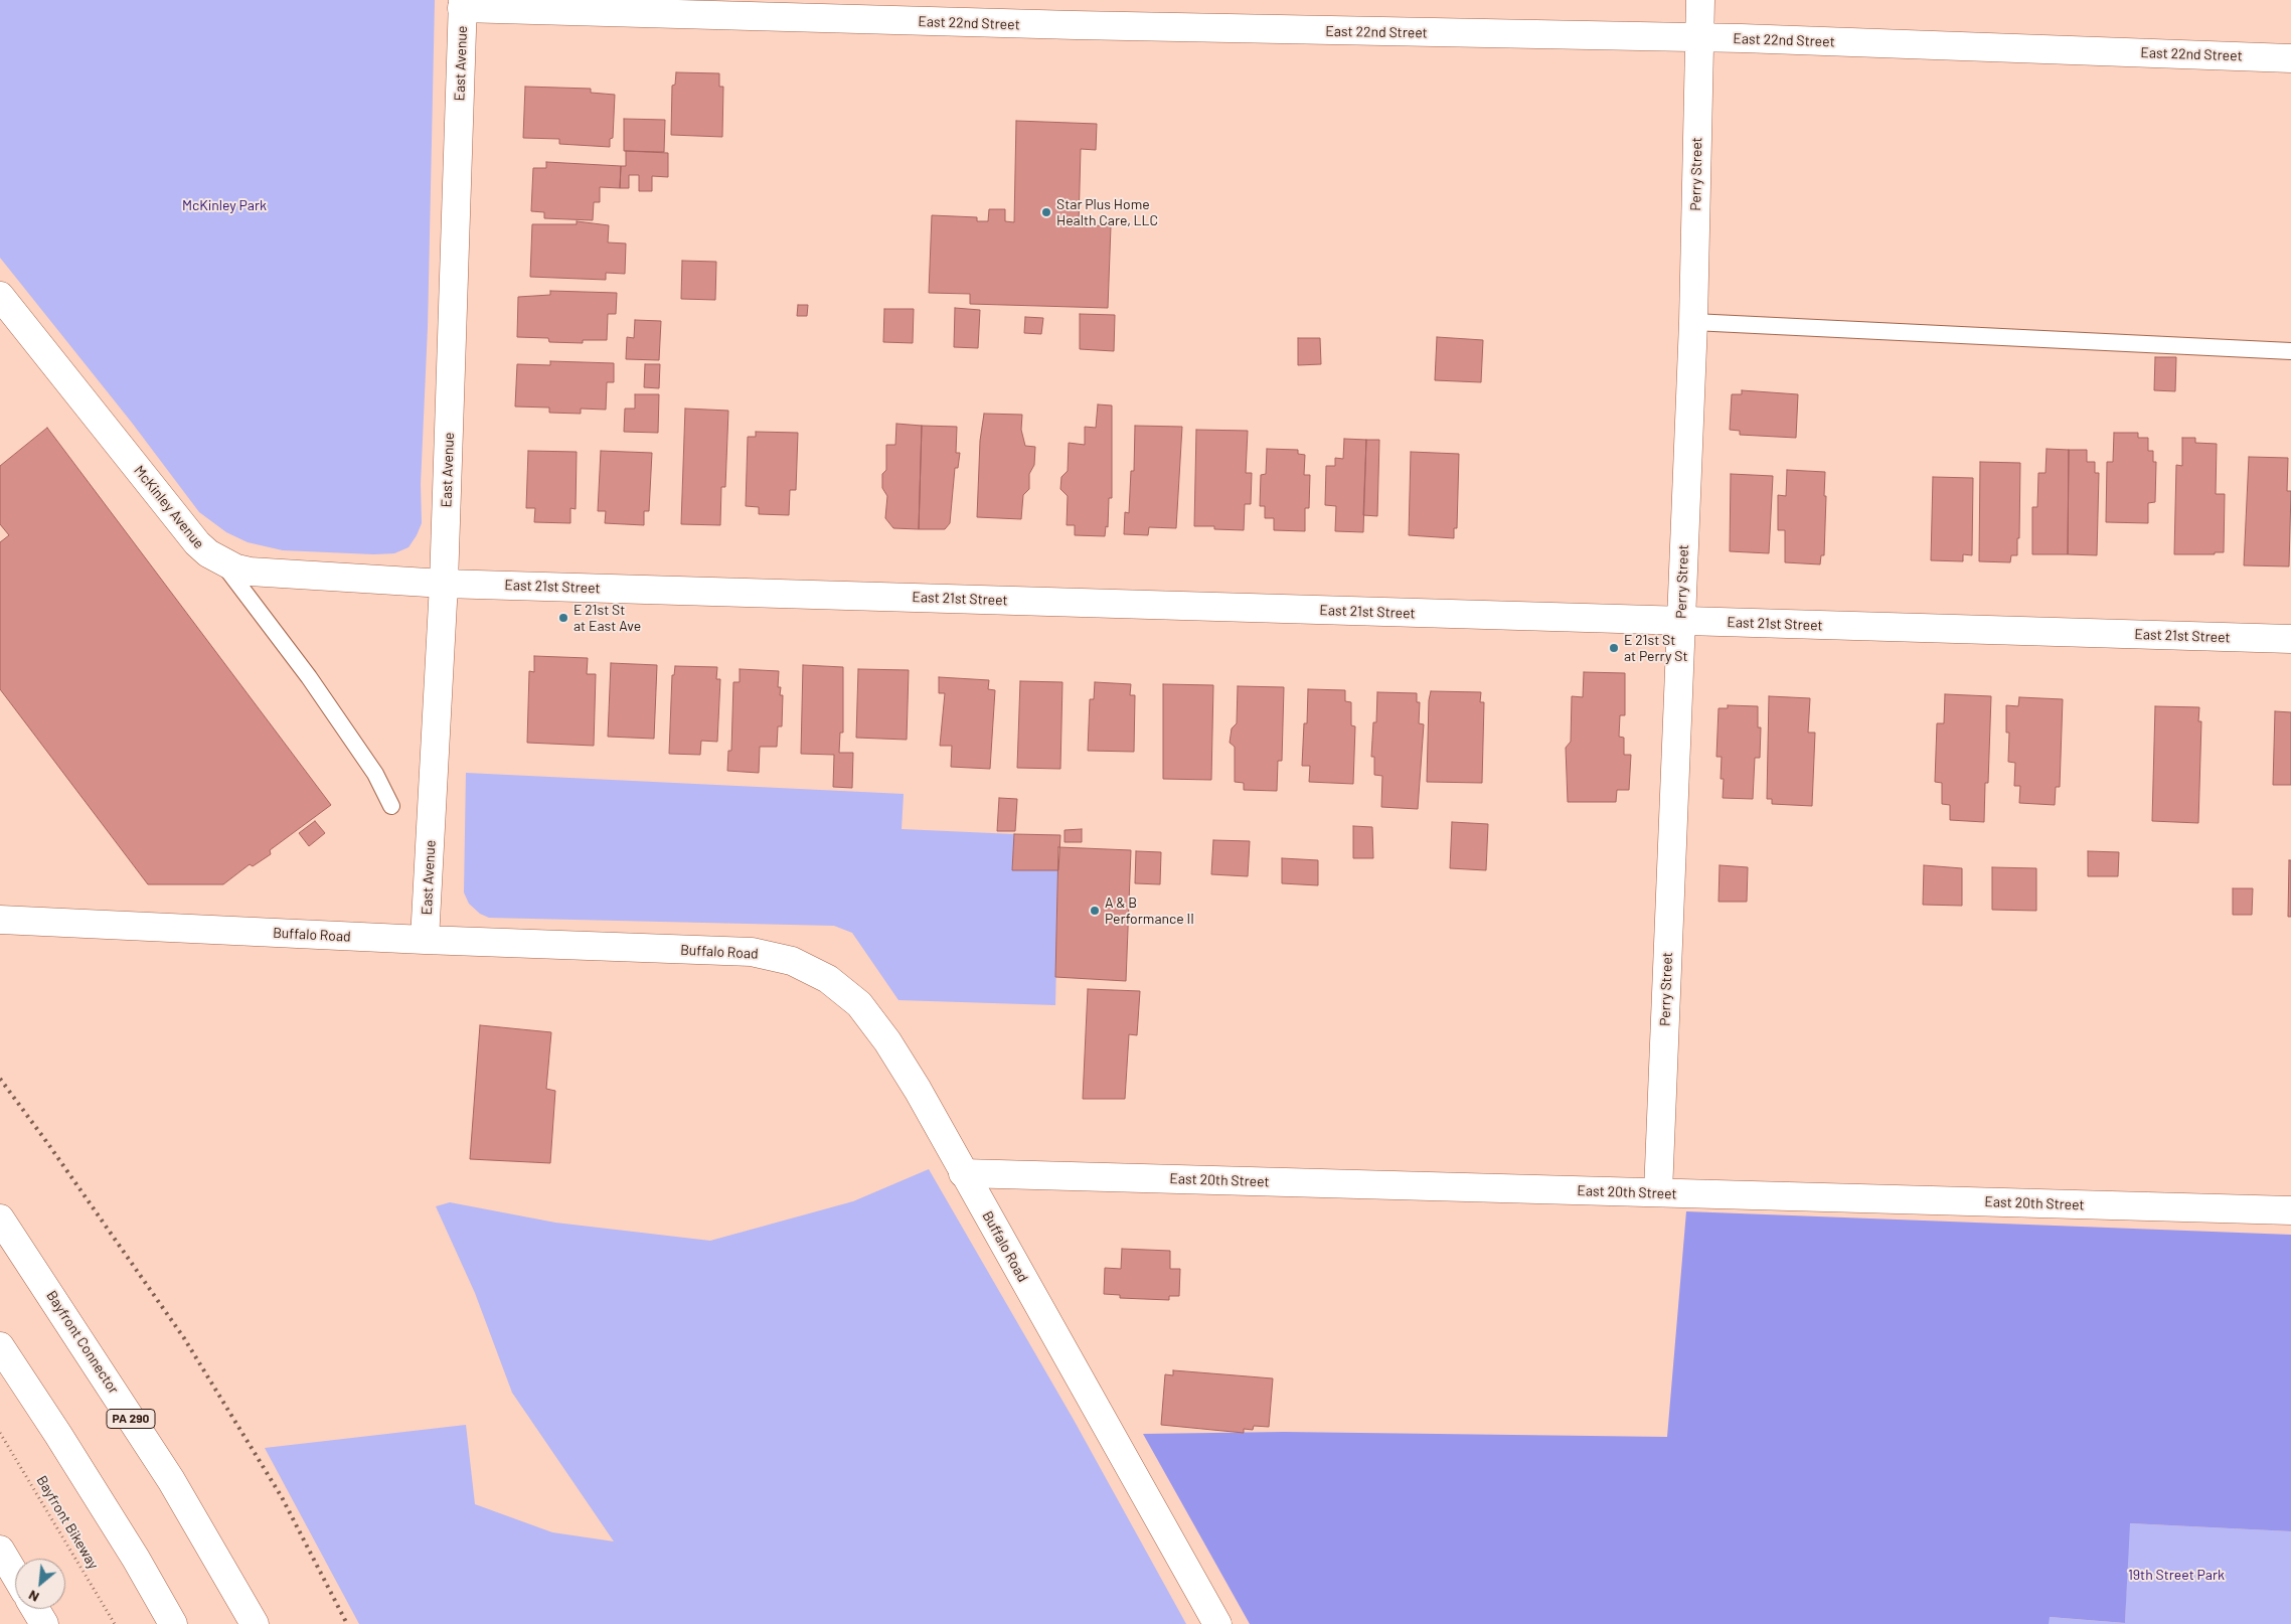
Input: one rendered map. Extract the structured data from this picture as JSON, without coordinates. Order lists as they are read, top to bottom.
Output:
{
  "streets": {
    "main road": [
      "East 22nd Street",
      "East Avenue",
      "Perry Street",
      "McKinley Avenue",
      "East 21st Street",
      "Buffalo Road",
      "East 20th Street",
      "Bayfront Connector",
      "PA 290"
    ],
    "path": ["Bayfront Bikeway"]
  },
  "crossings": [
    ["East 22nd Street", "East Avenue"],
    ["East 22nd Street", "Perry Street"],
    ["East Avenue", "McKinley Avenue"],
    ["East Avenue", "East 21st Street"],
    ["East Avenue", "Buffalo Road"],
    ["Perry Street", "East 21st Street"],
    ["Perry Street", "East 20th Street"],
    ["McKinley Avenue", "East 21st Street"],
    ["Buffalo Road", "East 20th Street"]
  ],
  "parks": ["McKinley Park", "19th Street Park"],
  "places": [
    "Star Plus Home Health Care, LLC",
    "E 21st St at East Ave",
    "E 21st St at Perry St",
    "A & B Performance II"
  ],
  "north": "bottom left"
}
